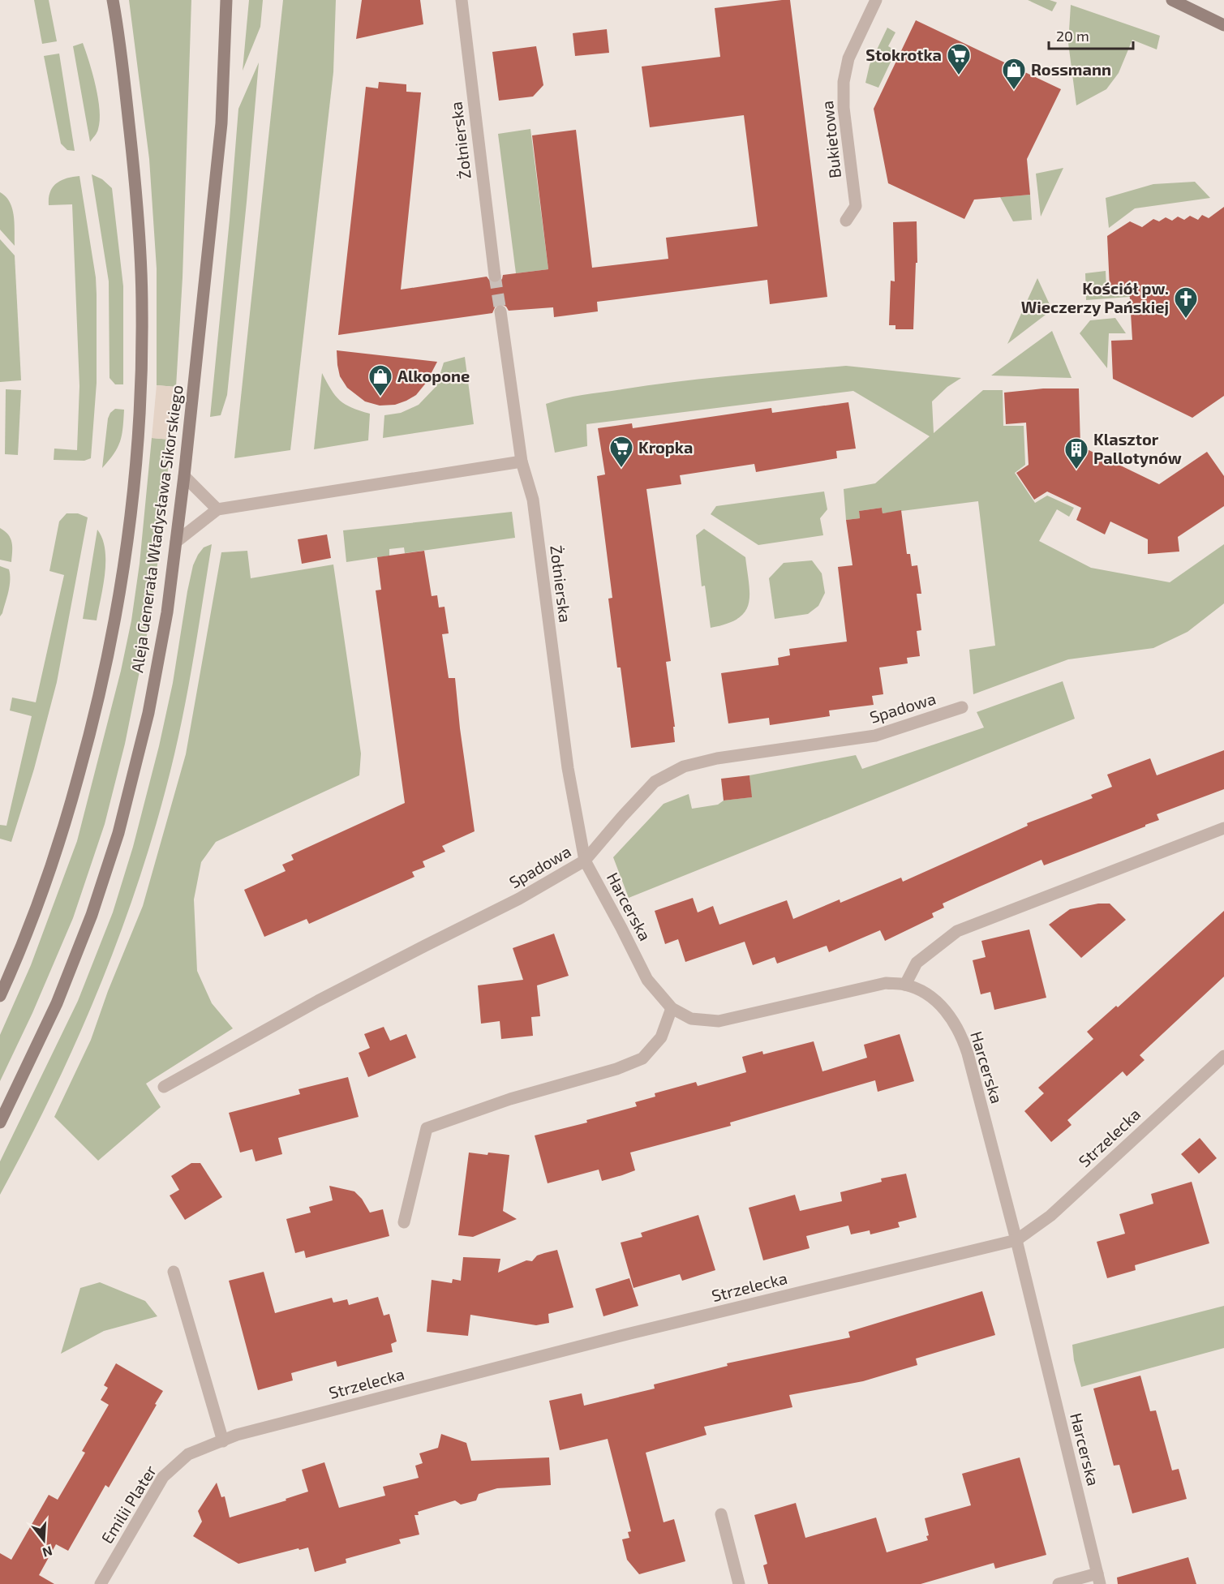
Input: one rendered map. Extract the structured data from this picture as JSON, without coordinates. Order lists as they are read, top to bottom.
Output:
{
  "streets": {
    "main road": ["Aleja Generała Władysława Sikorskiego"],
    "street": [
      "Bukietowa",
      "Żołnierska",
      "Spadowa",
      "Harcerska",
      "Strzelecka",
      "Emilii Plater"
    ]
  },
  "crossings": [
    ["Żołnierska", "Spadowa"],
    ["Żołnierska", "Harcerska"],
    ["Spadowa", "Harcerska"],
    ["Harcerska", "Strzelecka"],
    ["Strzelecka", "Emilii Plater"]
  ],
  "places": {
    "supermarket": ["Stokrotka", "Kropka"],
    "shop": ["Rossmann", "Alkopone"],
    "church": ["Kościół pw. Wieczerzy Pańskiej"],
    "building": ["Klasztor Pallotynów"]
  },
  "scale_bar": "20 m",
  "north": "bottom"
}
